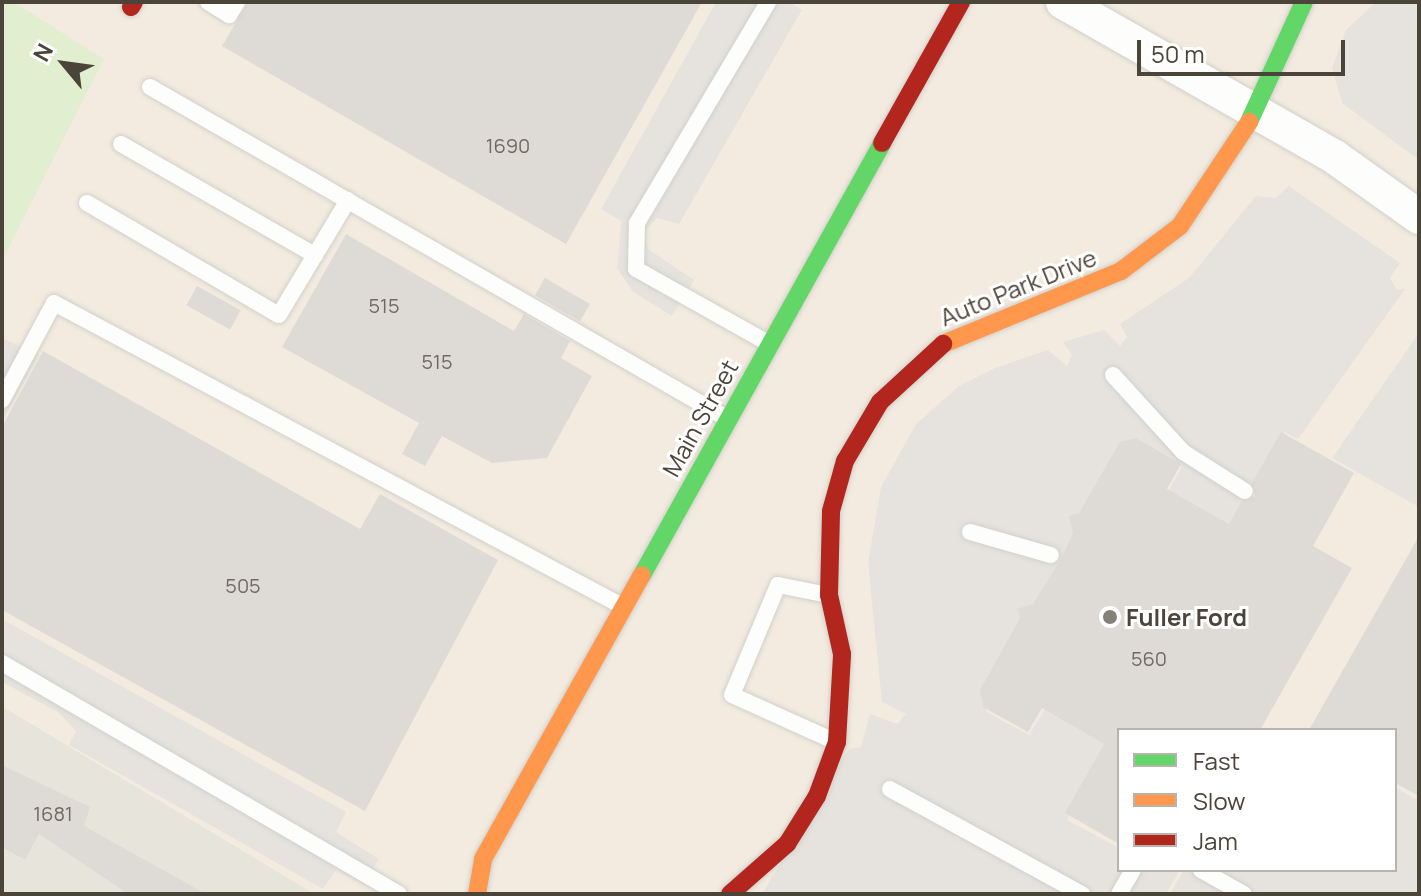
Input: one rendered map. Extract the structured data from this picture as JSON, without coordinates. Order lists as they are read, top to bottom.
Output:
{
  "streets": {
    "street": ["Auto Park Drive", "Main Street"]
  },
  "places": ["Fuller Ford"],
  "house_numbers": [
    "1690",
    "515",
    "515",
    "505",
    "560",
    "1681"
  ],
  "legend": ["Fast", "Slow", "Jam"],
  "scale_bar": "50 m",
  "north": "top left"
}
